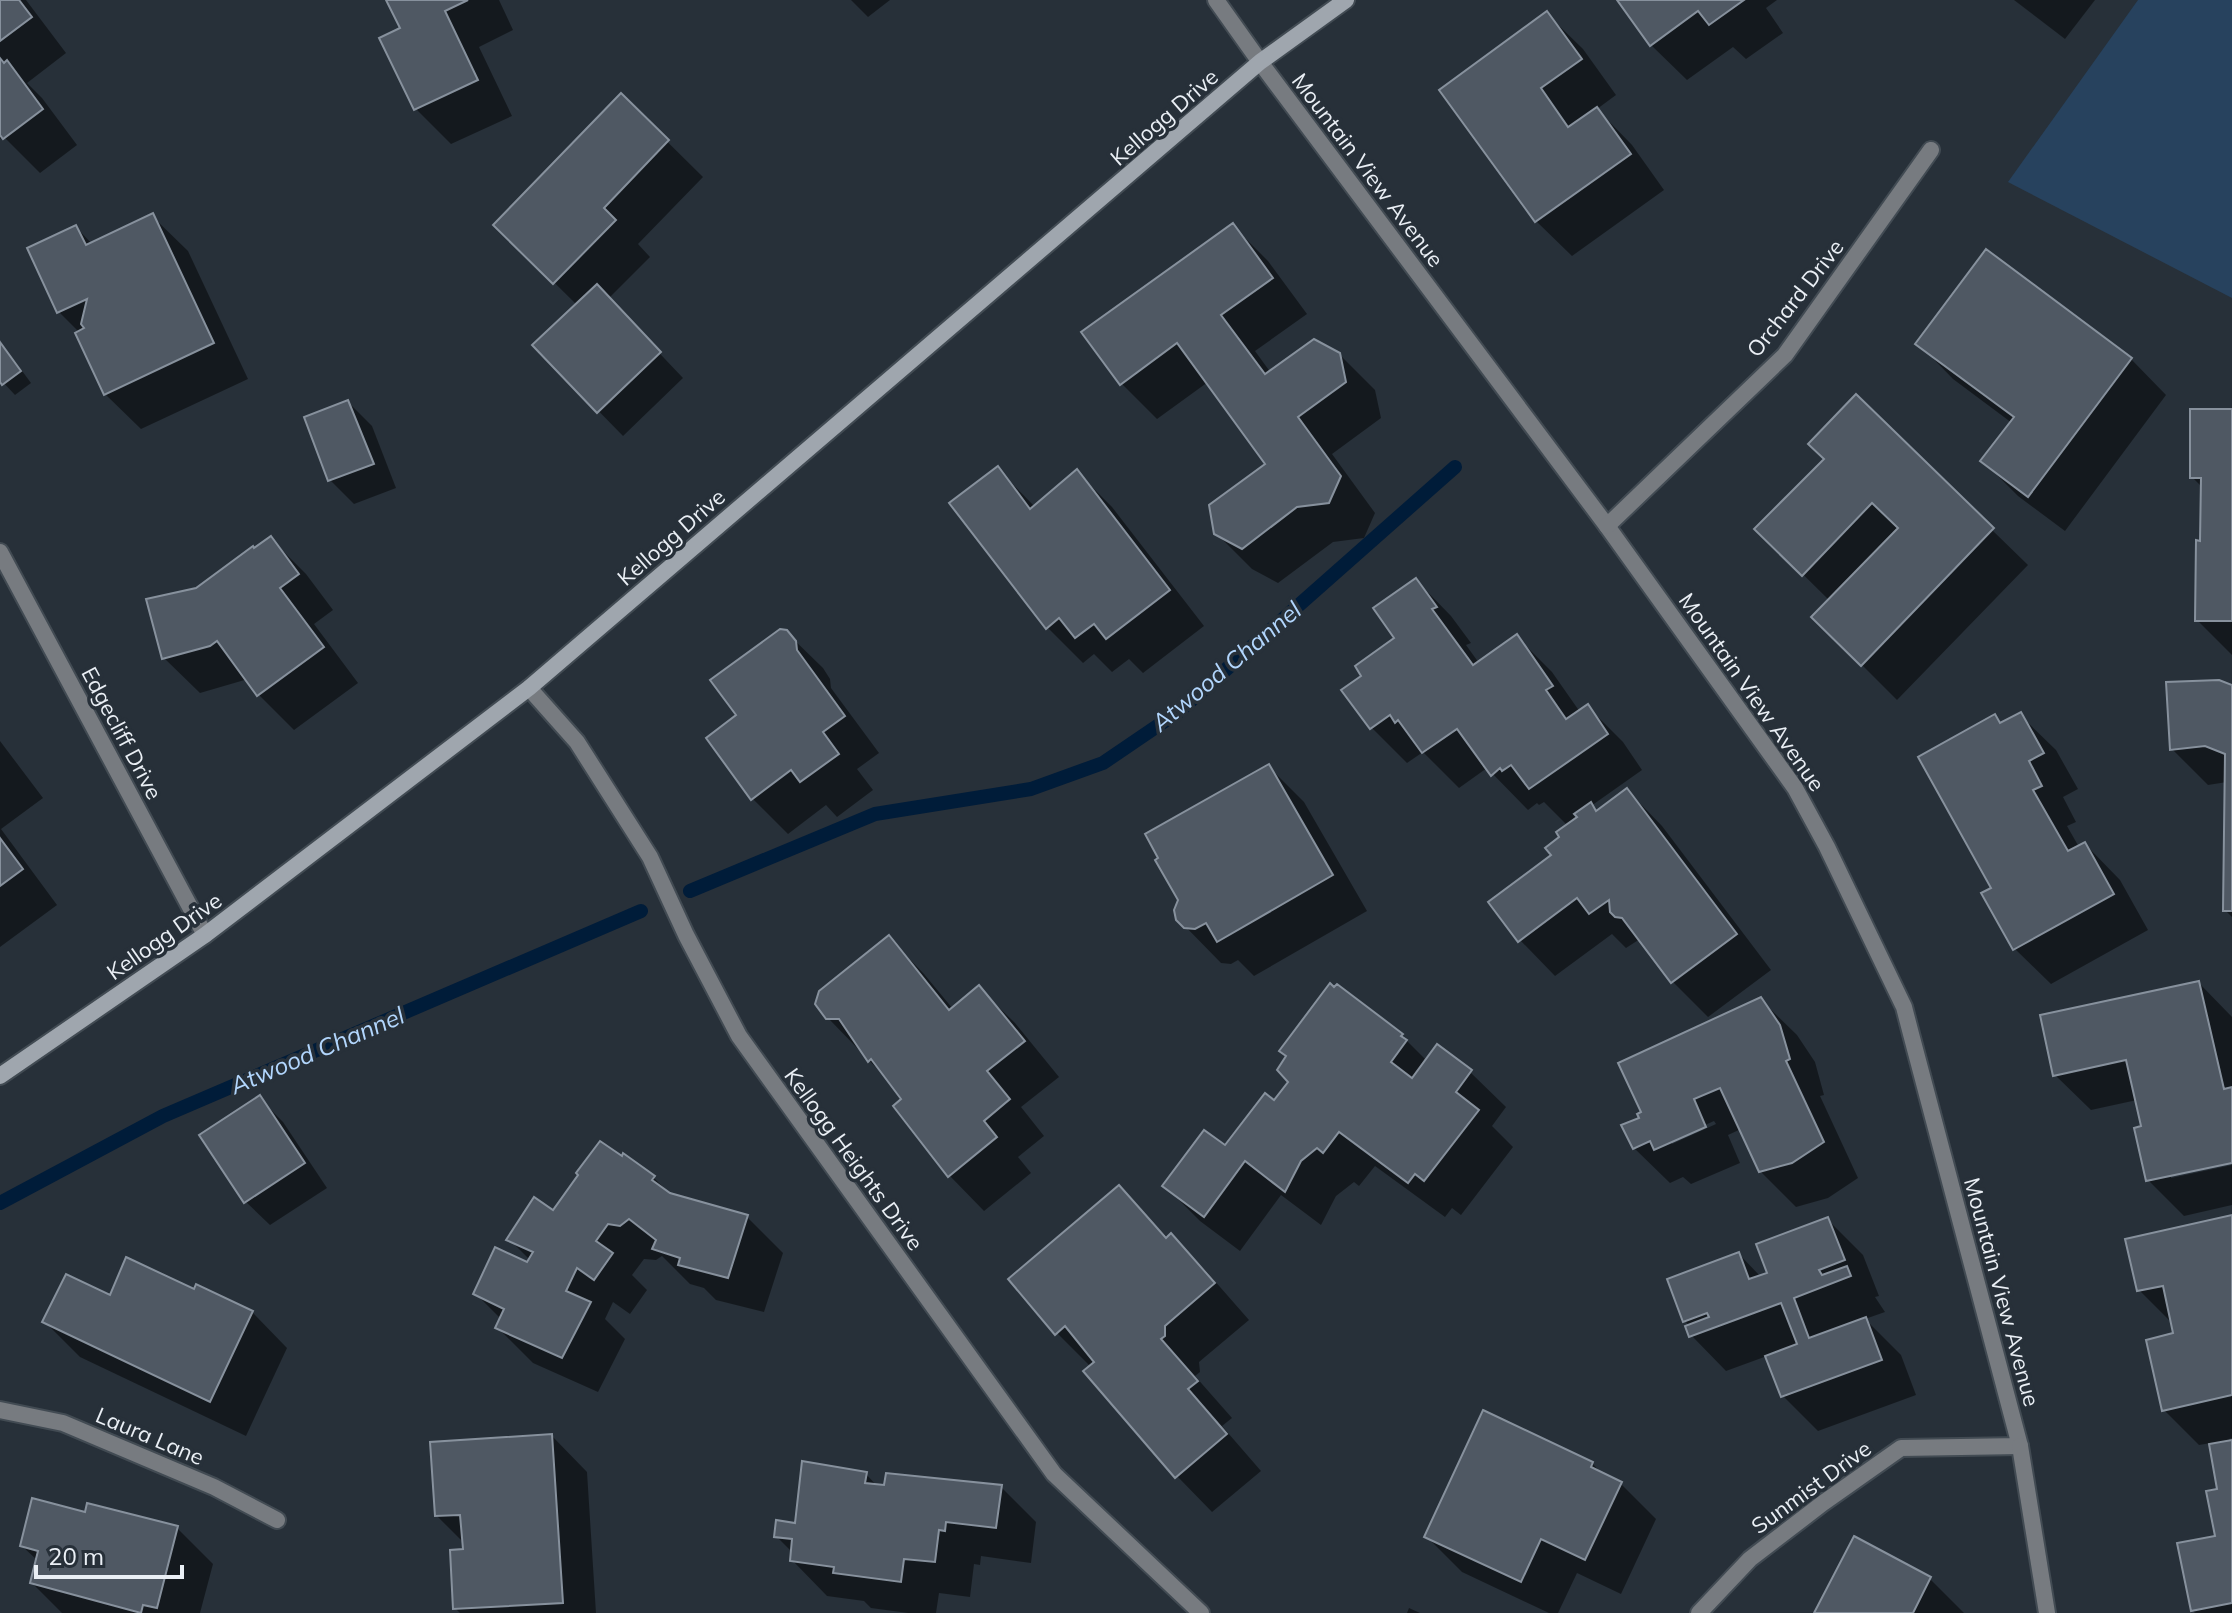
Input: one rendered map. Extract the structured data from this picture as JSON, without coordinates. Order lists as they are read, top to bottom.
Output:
{
  "streets": {
    "main road": ["Kellogg Drive"],
    "street": [
      "Mountain View Avenue",
      "Orchard Drive",
      "Edgecliff Drive",
      "Kellogg Heights Drive",
      "Laura Lane",
      "Sunmist Drive"
    ]
  },
  "crossings": [
    ["Kellogg Drive", "Mountain View Avenue"],
    ["Kellogg Drive", "Edgecliff Drive"],
    ["Kellogg Drive", "Kellogg Heights Drive"],
    ["Mountain View Avenue", "Orchard Drive"],
    ["Mountain View Avenue", "Sunmist Drive"]
  ],
  "water": ["Atwood Channel"],
  "scale_bar": "20 m"
}
